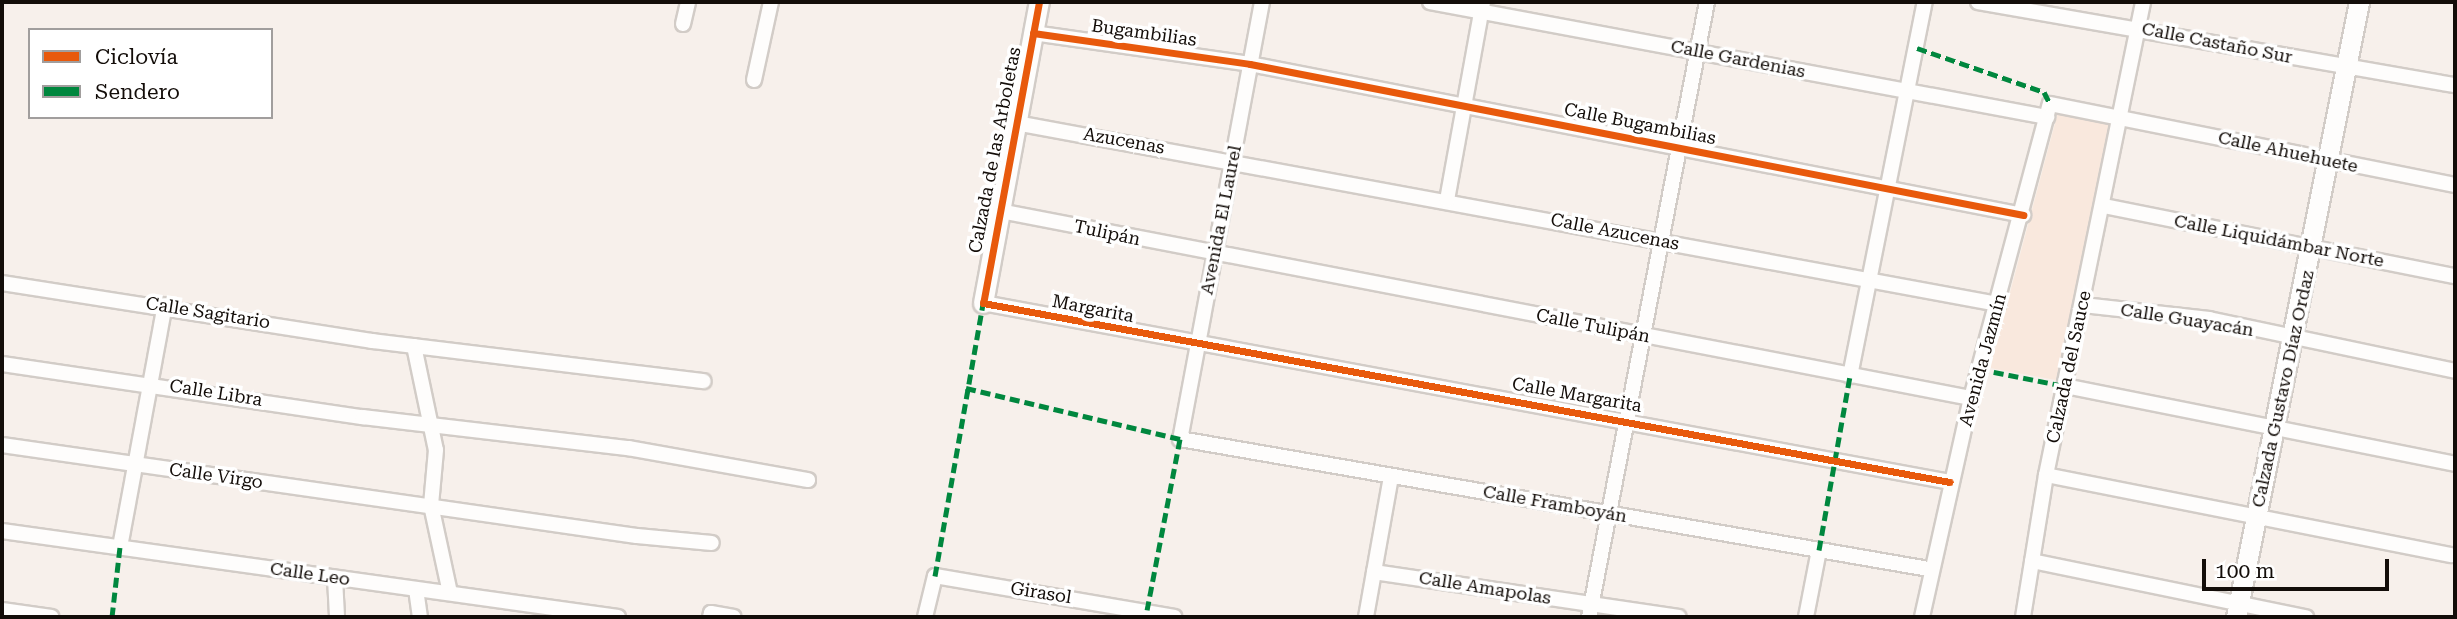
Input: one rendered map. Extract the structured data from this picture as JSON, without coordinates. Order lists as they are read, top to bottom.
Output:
{
  "streets": {
    "street": [
      "Bugambilias",
      "Calle Castaño Sur",
      "Calle Gardenias",
      "Calle Bugambilias",
      "Azucenas",
      "Calzada de las Arboletas",
      "Calle Ahuehuete",
      "Avenida El Laurel",
      "Calle Azucenas",
      "Tulipán",
      "Calle Liquidámbar Norte",
      "Margarita",
      "Calle Sagitario",
      "Calle Guayacán",
      "Calle Tulipán",
      "Avenida Jazmín",
      "Calzada del Sauce",
      "Calzada Gustavo Díaz Ordaz",
      "Calle Libra",
      "Calle Margarita",
      "Calle Virgo",
      "Calle Framboyán",
      "Calle Leo",
      "Calle Amapolas",
      "Girasol"
    ]
  },
  "crossings": [
    ["Bugambilias", "Calle Bugambilias"],
    ["Bugambilias", "Calzada de las Arboletas"],
    ["Bugambilias", "Avenida El Laurel"],
    ["Calle Castaño Sur", "Calzada del Sauce"],
    ["Calle Castaño Sur", "Calzada Gustavo Díaz Ordaz"],
    ["Calle Gardenias", "Calle Ahuehuete"],
    ["Calle Gardenias", "Avenida Jazmín"],
    ["Calle Bugambilias", "Avenida El Laurel"],
    ["Calle Bugambilias", "Avenida Jazmín"],
    ["Azucenas", "Calzada de las Arboletas"],
    ["Azucenas", "Avenida El Laurel"],
    ["Azucenas", "Calle Azucenas"],
    ["Calzada de las Arboletas", "Tulipán"],
    ["Calzada de las Arboletas", "Margarita"],
    ["Calle Ahuehuete", "Avenida Jazmín"],
    ["Calle Ahuehuete", "Calzada del Sauce"],
    ["Calle Ahuehuete", "Calzada Gustavo Díaz Ordaz"],
    ["Avenida El Laurel", "Calle Azucenas"],
    ["Avenida El Laurel", "Tulipán"],
    ["Avenida El Laurel", "Margarita"],
    ["Avenida El Laurel", "Calle Tulipán"],
    ["Avenida El Laurel", "Calle Margarita"],
    ["Avenida El Laurel", "Calle Framboyán"],
    ["Calle Azucenas", "Avenida Jazmín"],
    ["Tulipán", "Calle Tulipán"],
    ["Calle Liquidámbar Norte", "Calzada del Sauce"],
    ["Calle Liquidámbar Norte", "Calzada Gustavo Díaz Ordaz"],
    ["Margarita", "Calle Margarita"],
    ["Calle Guayacán", "Calzada del Sauce"],
    ["Calle Guayacán", "Calzada Gustavo Díaz Ordaz"],
    ["Calle Tulipán", "Avenida Jazmín"],
    ["Avenida Jazmín", "Calle Margarita"],
    ["Avenida Jazmín", "Calle Framboyán"]
  ],
  "legend": ["Ciclovía", "Sendero"],
  "scale_bar": "100 m"
}
